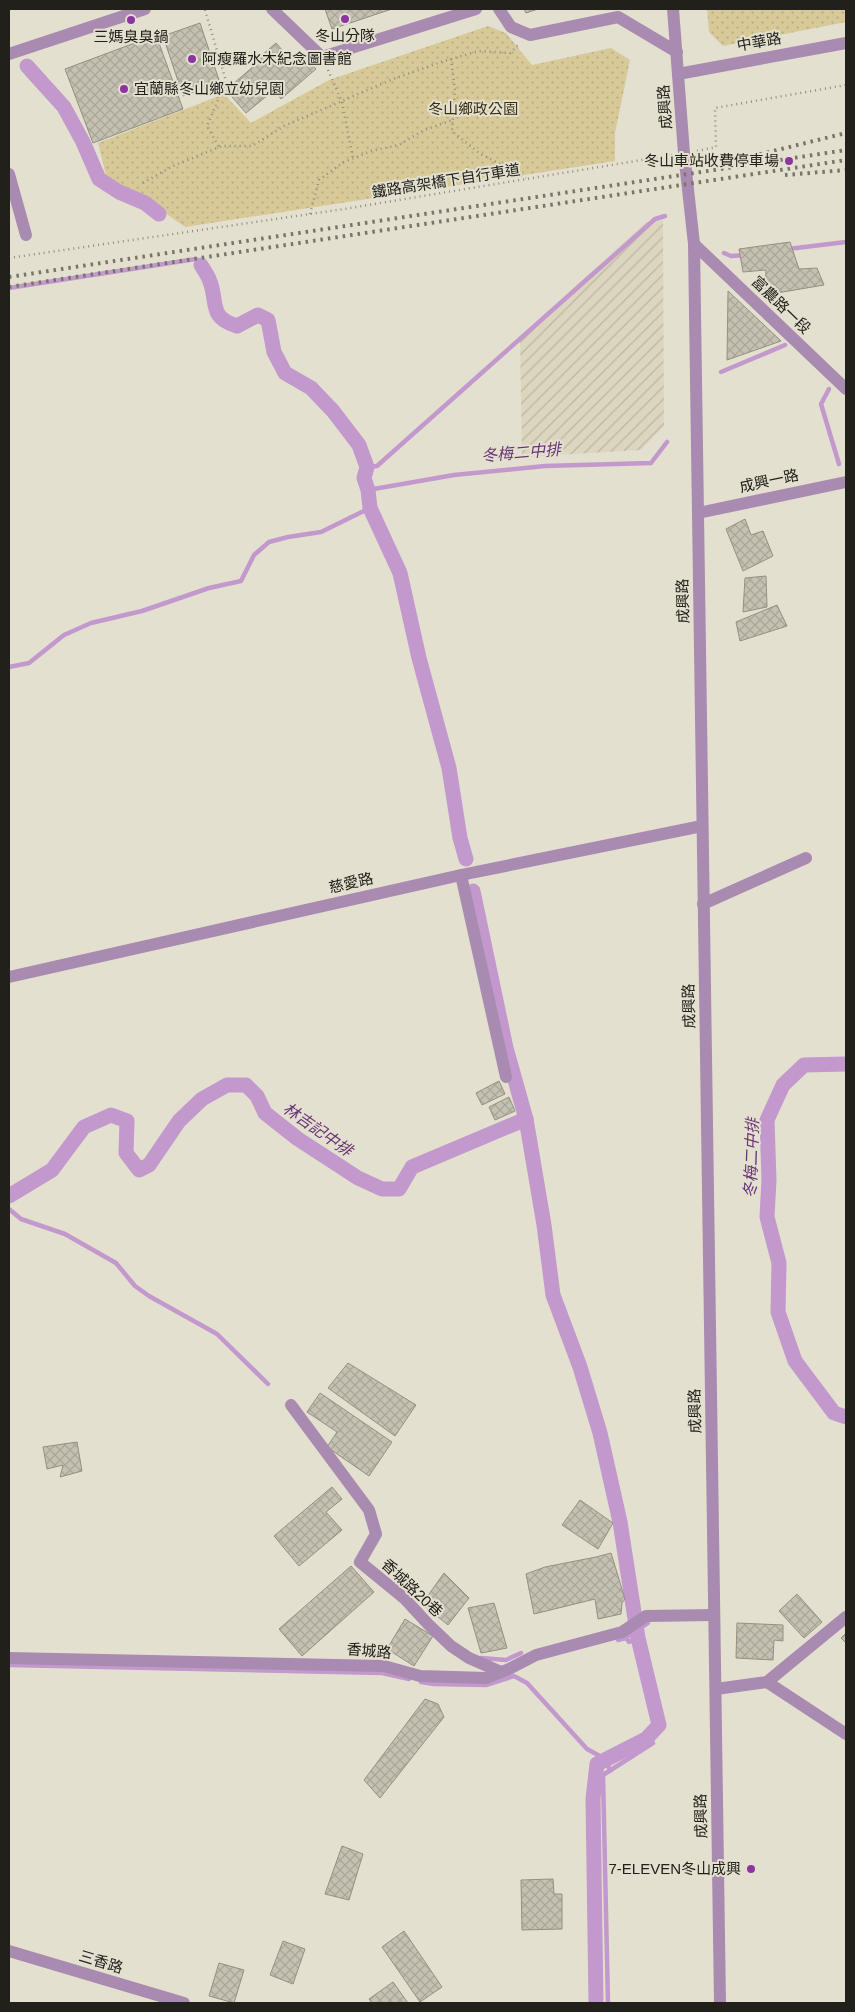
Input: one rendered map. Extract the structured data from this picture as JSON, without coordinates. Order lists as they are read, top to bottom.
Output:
{
  "streets": {
    "street": [
      "中華路",
      "成興路",
      "富農路一段",
      "成興一路",
      "慈愛路",
      "香城路20巷",
      "香城路",
      "三香路"
    ],
    "path": ["鐵路高架橋下自行車道"]
  },
  "crossings": [
    ["中華路", "成興路"],
    ["成興路", "鐵路高架橋下自行車道"],
    ["成興路", "富農路一段"],
    ["成興路", "成興一路"],
    ["成興路", "慈愛路"],
    ["成興路", "香城路"],
    ["香城路20巷", "香城路"]
  ],
  "water": ["冬梅二中排", "林吉記中排"],
  "parks": ["冬山鄉政公園"],
  "places": [
    "冬山分隊",
    "三媽臭臭鍋",
    "阿瘦羅水木紀念圖書館",
    "宜蘭縣冬山鄉立幼兒園",
    "冬山車站收費停車場",
    "7-ELEVEN冬山成興"
  ]
}
